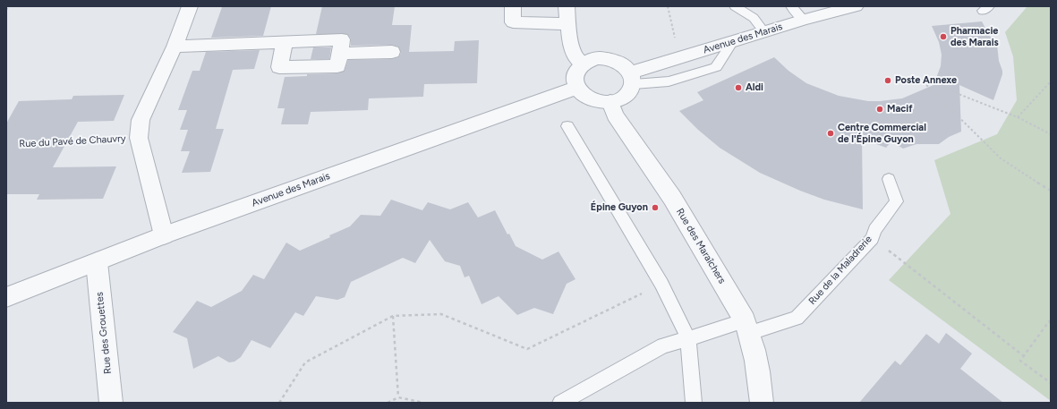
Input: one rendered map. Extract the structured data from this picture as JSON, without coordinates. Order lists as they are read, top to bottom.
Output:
{
  "streets": {
    "street": [
      "Avenue des Marais",
      "Rue du Pavé de Chauvry",
      "Rue des Maraîchers",
      "Rue des Grouettes"
    ],
    "lane": ["Rue de la Maladrerie"]
  },
  "crossings": [
    ["Avenue des Marais", "Rue du Pavé de Chauvry"],
    ["Avenue des Marais", "Rue des Maraîchers"],
    ["Avenue des Marais", "Rue des Grouettes"],
    ["Rue des Maraîchers", "Rue de la Maladrerie"]
  ],
  "places": [
    "Pharmacie des Marais",
    "Poste Annexe",
    "Aldi",
    "Macif",
    "Centre Commercial de l'Épine Guyon",
    "Épine Guyon"
  ]
}
